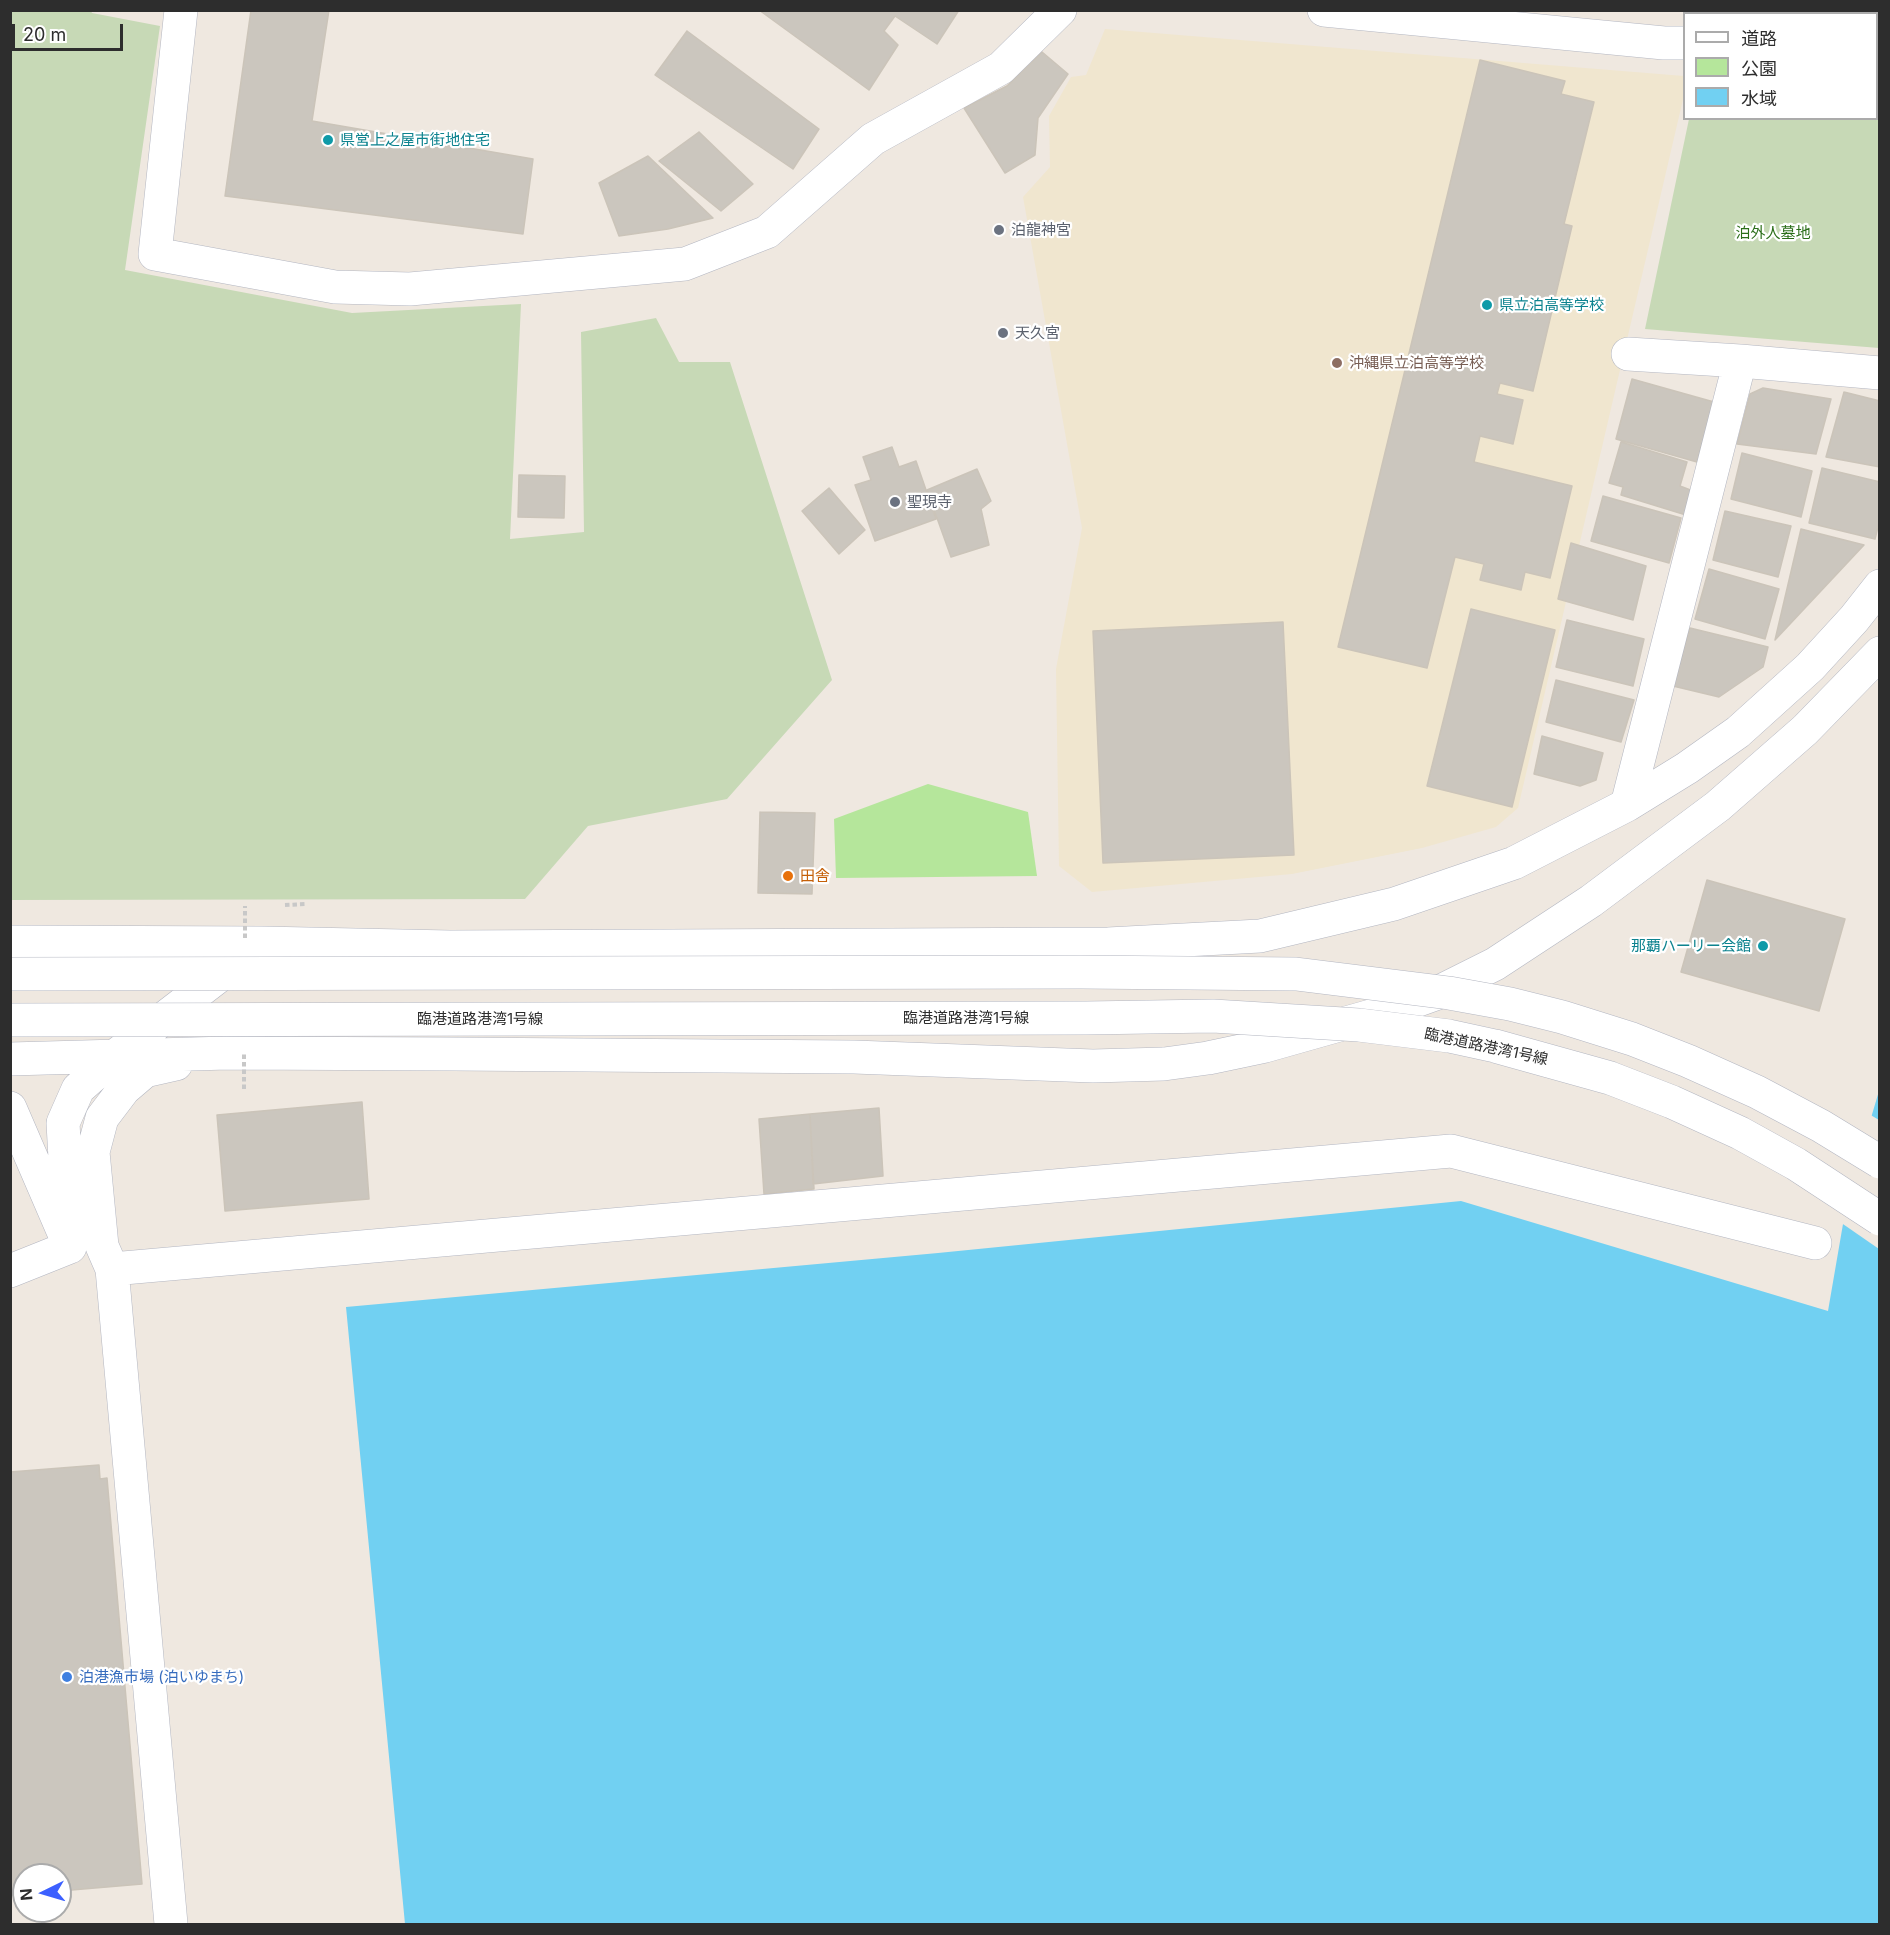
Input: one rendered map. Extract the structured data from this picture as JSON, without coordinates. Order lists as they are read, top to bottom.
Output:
{
  "streets": {
    "street": ["臨港道路港湾1号線"]
  },
  "parks": ["泊外人墓地"],
  "places": [
    "県営上之屋市街地住宅",
    "泊龍神宮",
    "県立泊高等学校",
    "天久宮",
    "沖縄県立泊高等学校",
    "聖現寺",
    "田舎",
    "那覇ハーリー会館",
    "泊港漁市場 (泊いゆまち)"
  ],
  "legend": ["道路", "公園", "水域"],
  "scale_bar": "20 m",
  "north": "left"
}
